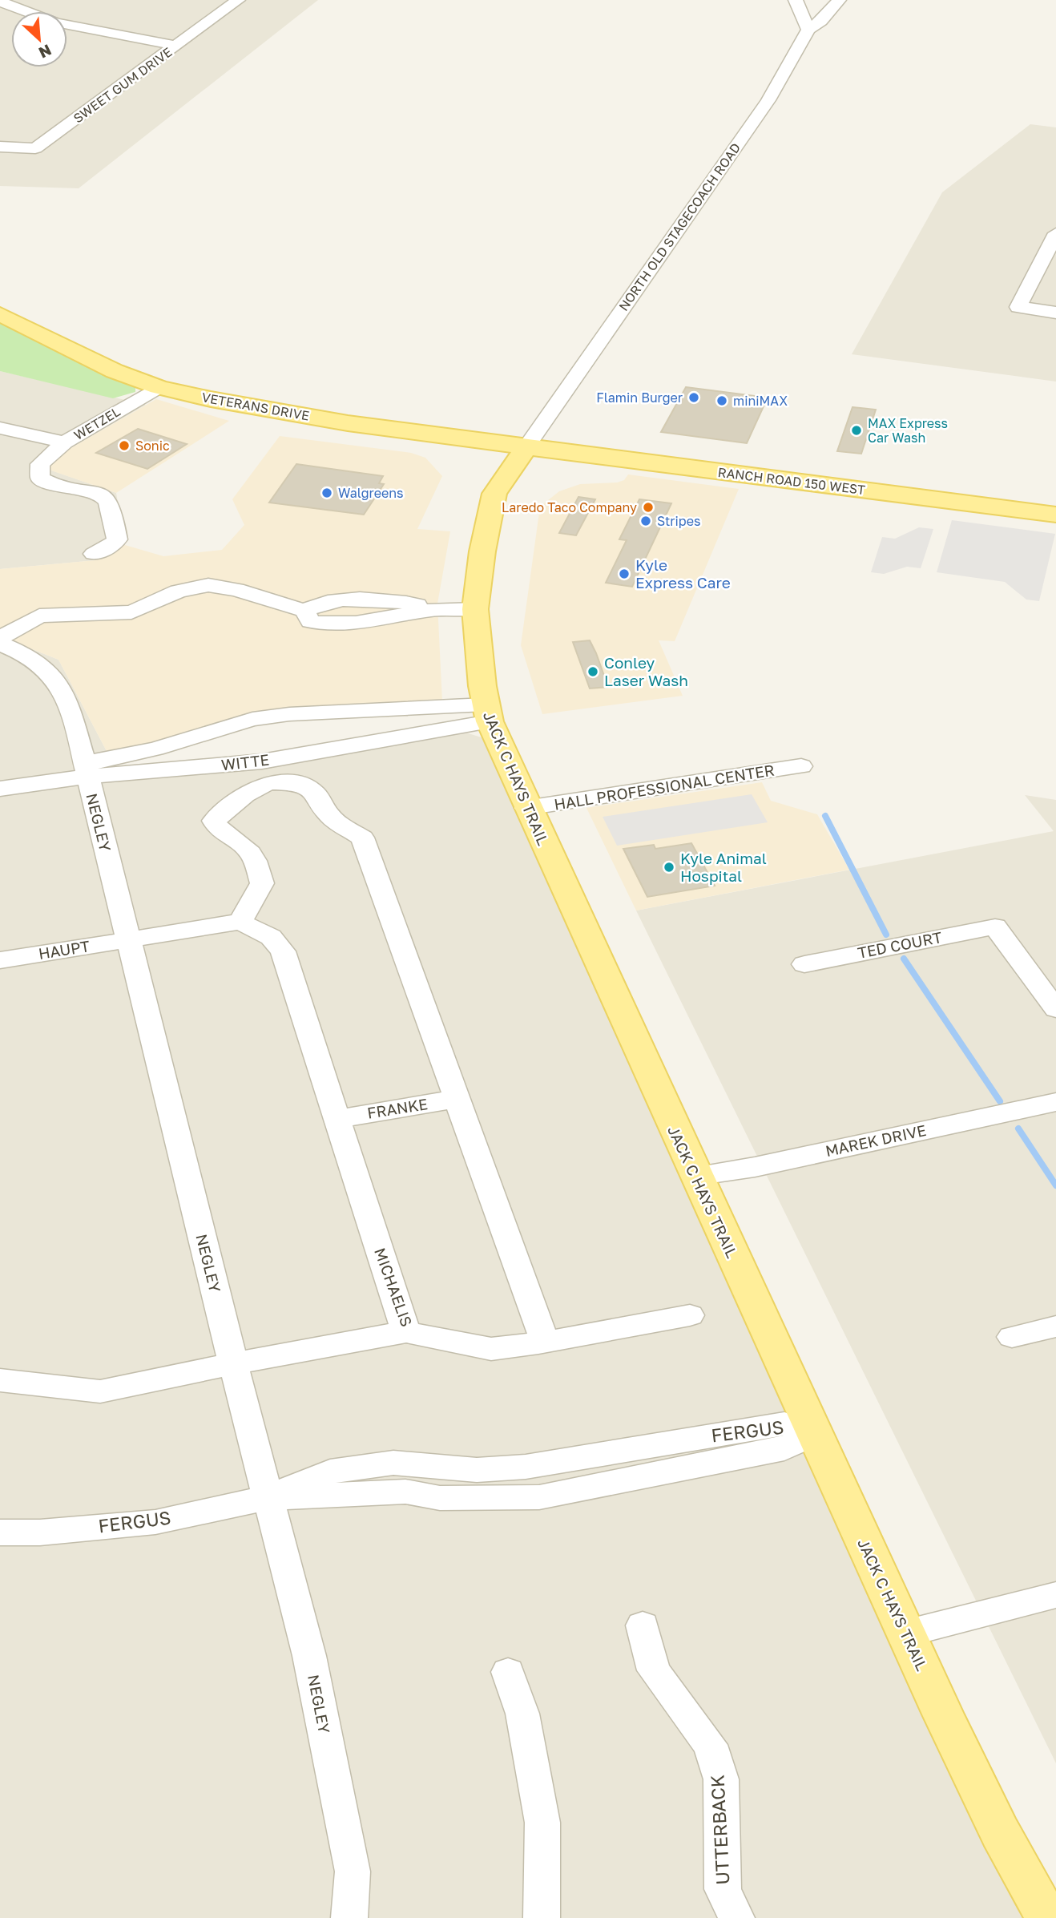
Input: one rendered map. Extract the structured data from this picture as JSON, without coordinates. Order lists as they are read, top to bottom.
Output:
{
  "streets": {
    "main road": ["VETERANS DRIVE", "RANCH ROAD 150 WEST", "JACK C HAYS TRAIL"],
    "street": [
      "SWEET GUM DRIVE",
      "NORTH OLD STAGECOACH ROAD",
      "WETZEL",
      "WITTE",
      "HALL PROFESSIONAL CENTER",
      "NEGLEY",
      "TED COURT",
      "HAUPT",
      "FRANKE",
      "MAREK DRIVE",
      "MICHAELIS",
      "FERGUS",
      "UTTERBACK"
    ]
  },
  "crossings": [
    ["NORTH OLD STAGECOACH ROAD", "VETERANS DRIVE"],
    ["NORTH OLD STAGECOACH ROAD", "RANCH ROAD 150 WEST"],
    ["NORTH OLD STAGECOACH ROAD", "JACK C HAYS TRAIL"],
    ["VETERANS DRIVE", "WETZEL"],
    ["VETERANS DRIVE", "RANCH ROAD 150 WEST"],
    ["VETERANS DRIVE", "JACK C HAYS TRAIL"],
    ["RANCH ROAD 150 WEST", "JACK C HAYS TRAIL"],
    ["WITTE", "JACK C HAYS TRAIL"],
    ["WITTE", "NEGLEY"],
    ["JACK C HAYS TRAIL", "HALL PROFESSIONAL CENTER"],
    ["JACK C HAYS TRAIL", "MAREK DRIVE"],
    ["JACK C HAYS TRAIL", "FERGUS"],
    ["NEGLEY", "HAUPT"],
    ["NEGLEY", "FERGUS"],
    ["HAUPT", "MICHAELIS"],
    ["FRANKE", "MICHAELIS"]
  ],
  "places": [
    "Flamin Burger",
    "miniMAX",
    "MAX Express Car Wash",
    "Sonic",
    "Walgreens",
    "Laredo Taco Company",
    "Stripes",
    "Kyle Express Care",
    "Conley Laser Wash",
    "Kyle Animal Hospital"
  ],
  "north": "bottom right"
}
